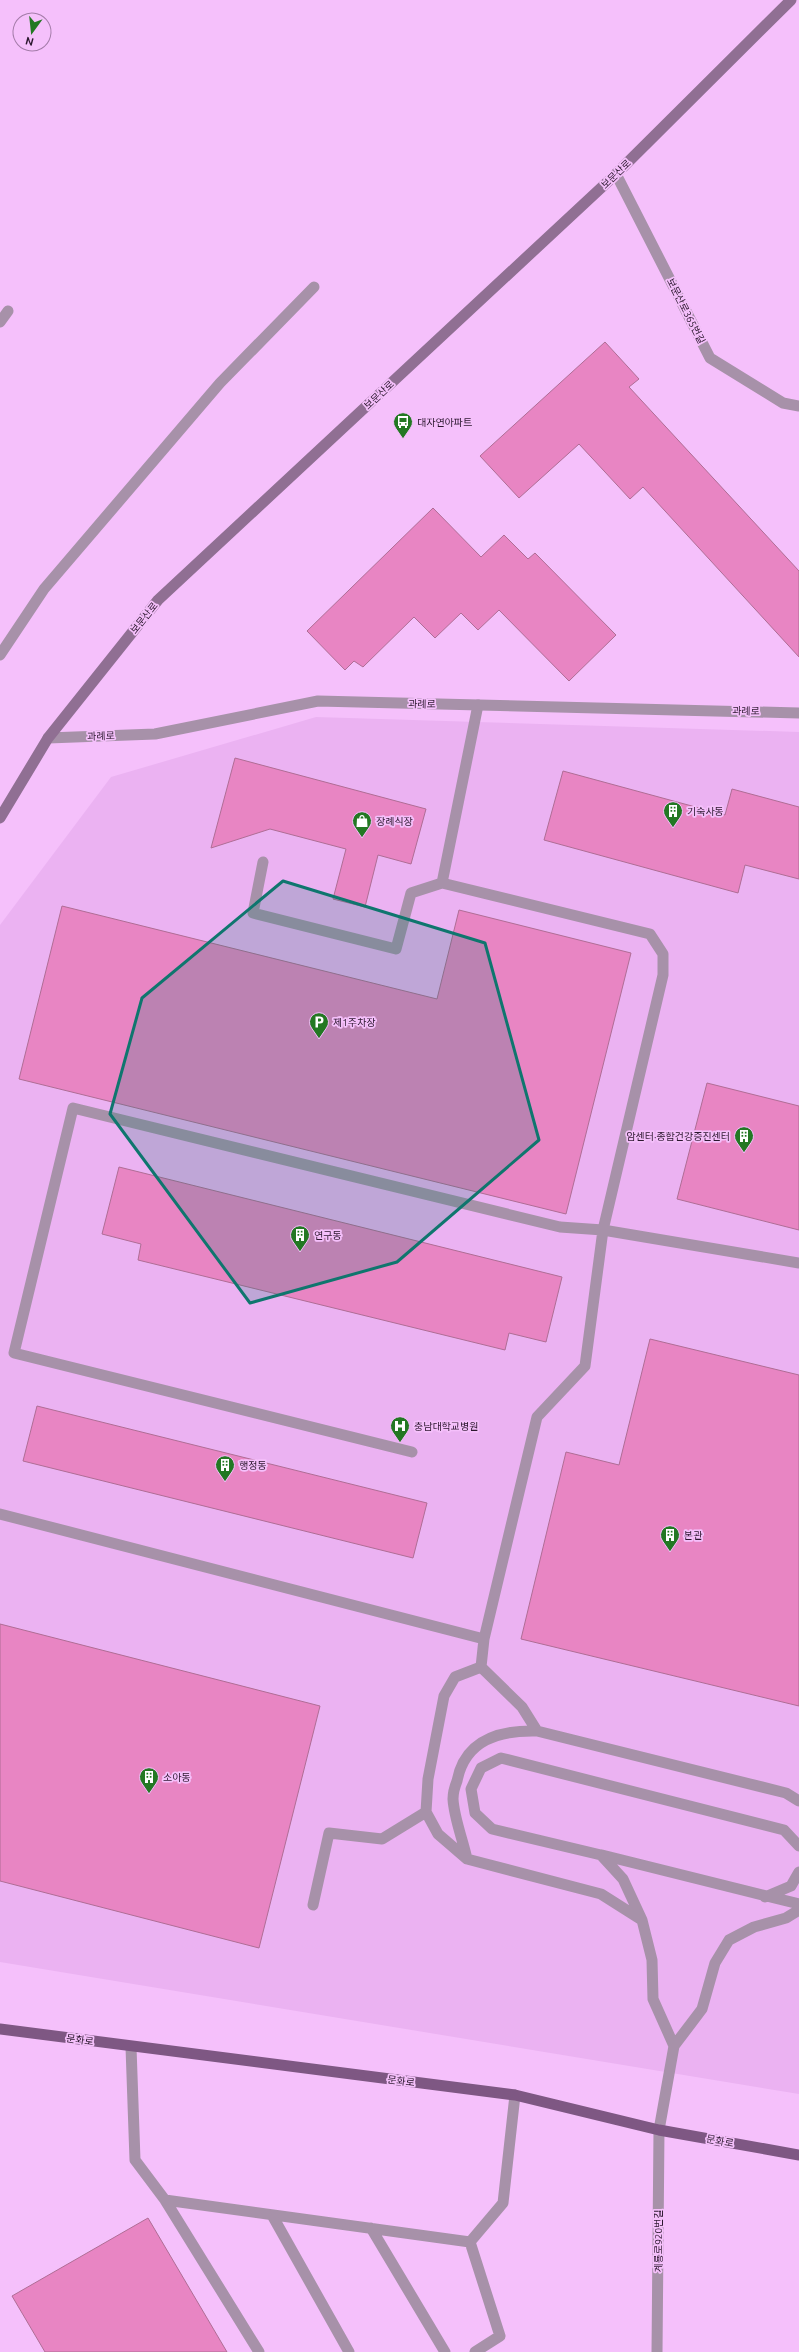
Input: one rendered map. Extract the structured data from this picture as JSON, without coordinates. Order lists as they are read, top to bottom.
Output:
{
  "streets": {
    "main road": ["보문산로", "문화로"],
    "street": ["보문산로365번길", "과례로", "계룡로920번길"]
  },
  "crossings": [
    ["보문산로", "보문산로365번길"],
    ["보문산로", "과례로"],
    ["문화로", "계룡로920번길"]
  ],
  "places": {
    "bus stop": ["대자연아파트"],
    "building": [
      "기숙사동",
      "암센터·종합건강증진센터",
      "연구동",
      "행정동",
      "본관",
      "소아동"
    ],
    "shop": ["장례식장"],
    "parking": ["제1주차장"],
    "hospital": ["충남대학교병원"]
  },
  "north": "bottom"
}
